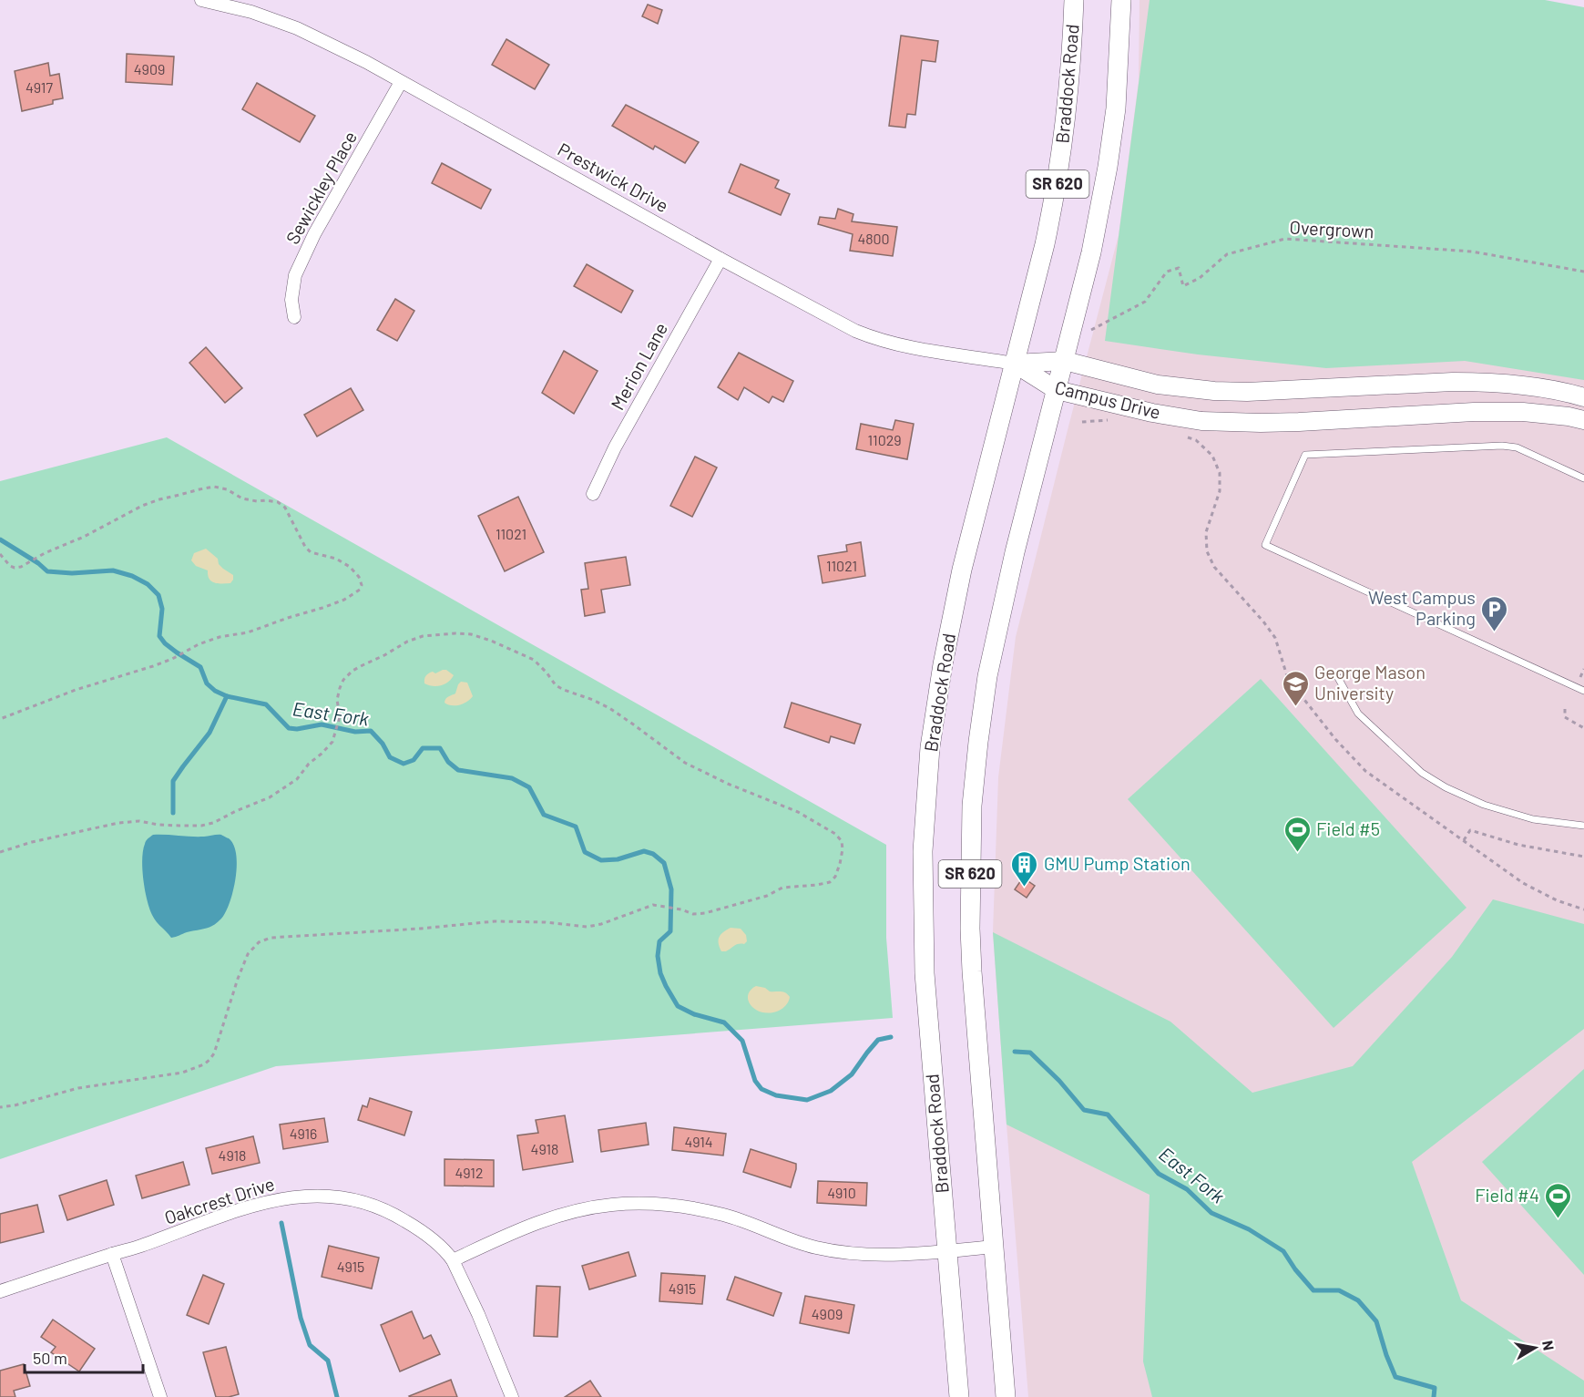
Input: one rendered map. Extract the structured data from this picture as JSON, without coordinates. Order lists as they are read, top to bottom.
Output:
{
  "streets": {
    "main road": ["Braddock Road", "SR 620"],
    "street": [
      "Prestwick Drive",
      "Sewickley Place",
      "Merion Lane",
      "Campus Drive",
      "Oakcrest Drive"
    ],
    "path": ["Overgrown"]
  },
  "crossings": [
    ["Braddock Road", "Prestwick Drive"],
    ["Braddock Road", "Campus Drive"],
    ["Prestwick Drive", "Sewickley Place"],
    ["Prestwick Drive", "Merion Lane"],
    ["Prestwick Drive", "Campus Drive"],
    ["SR 620", "Campus Drive"]
  ],
  "water": ["East Fork"],
  "places": {
    "parking": ["West Campus Parking"],
    "school or university": ["George Mason University"],
    "sports": ["Field #5", "Field #4"],
    "building": ["GMU Pump Station"]
  },
  "house_numbers": [
    "4909",
    "4917",
    "4800",
    "11029",
    "11021",
    "11021",
    "4916",
    "4914",
    "4918",
    "4918",
    "4912",
    "4910",
    "4915",
    "4915",
    "4909"
  ],
  "scale_bar": "50 m",
  "north": "right"
}
